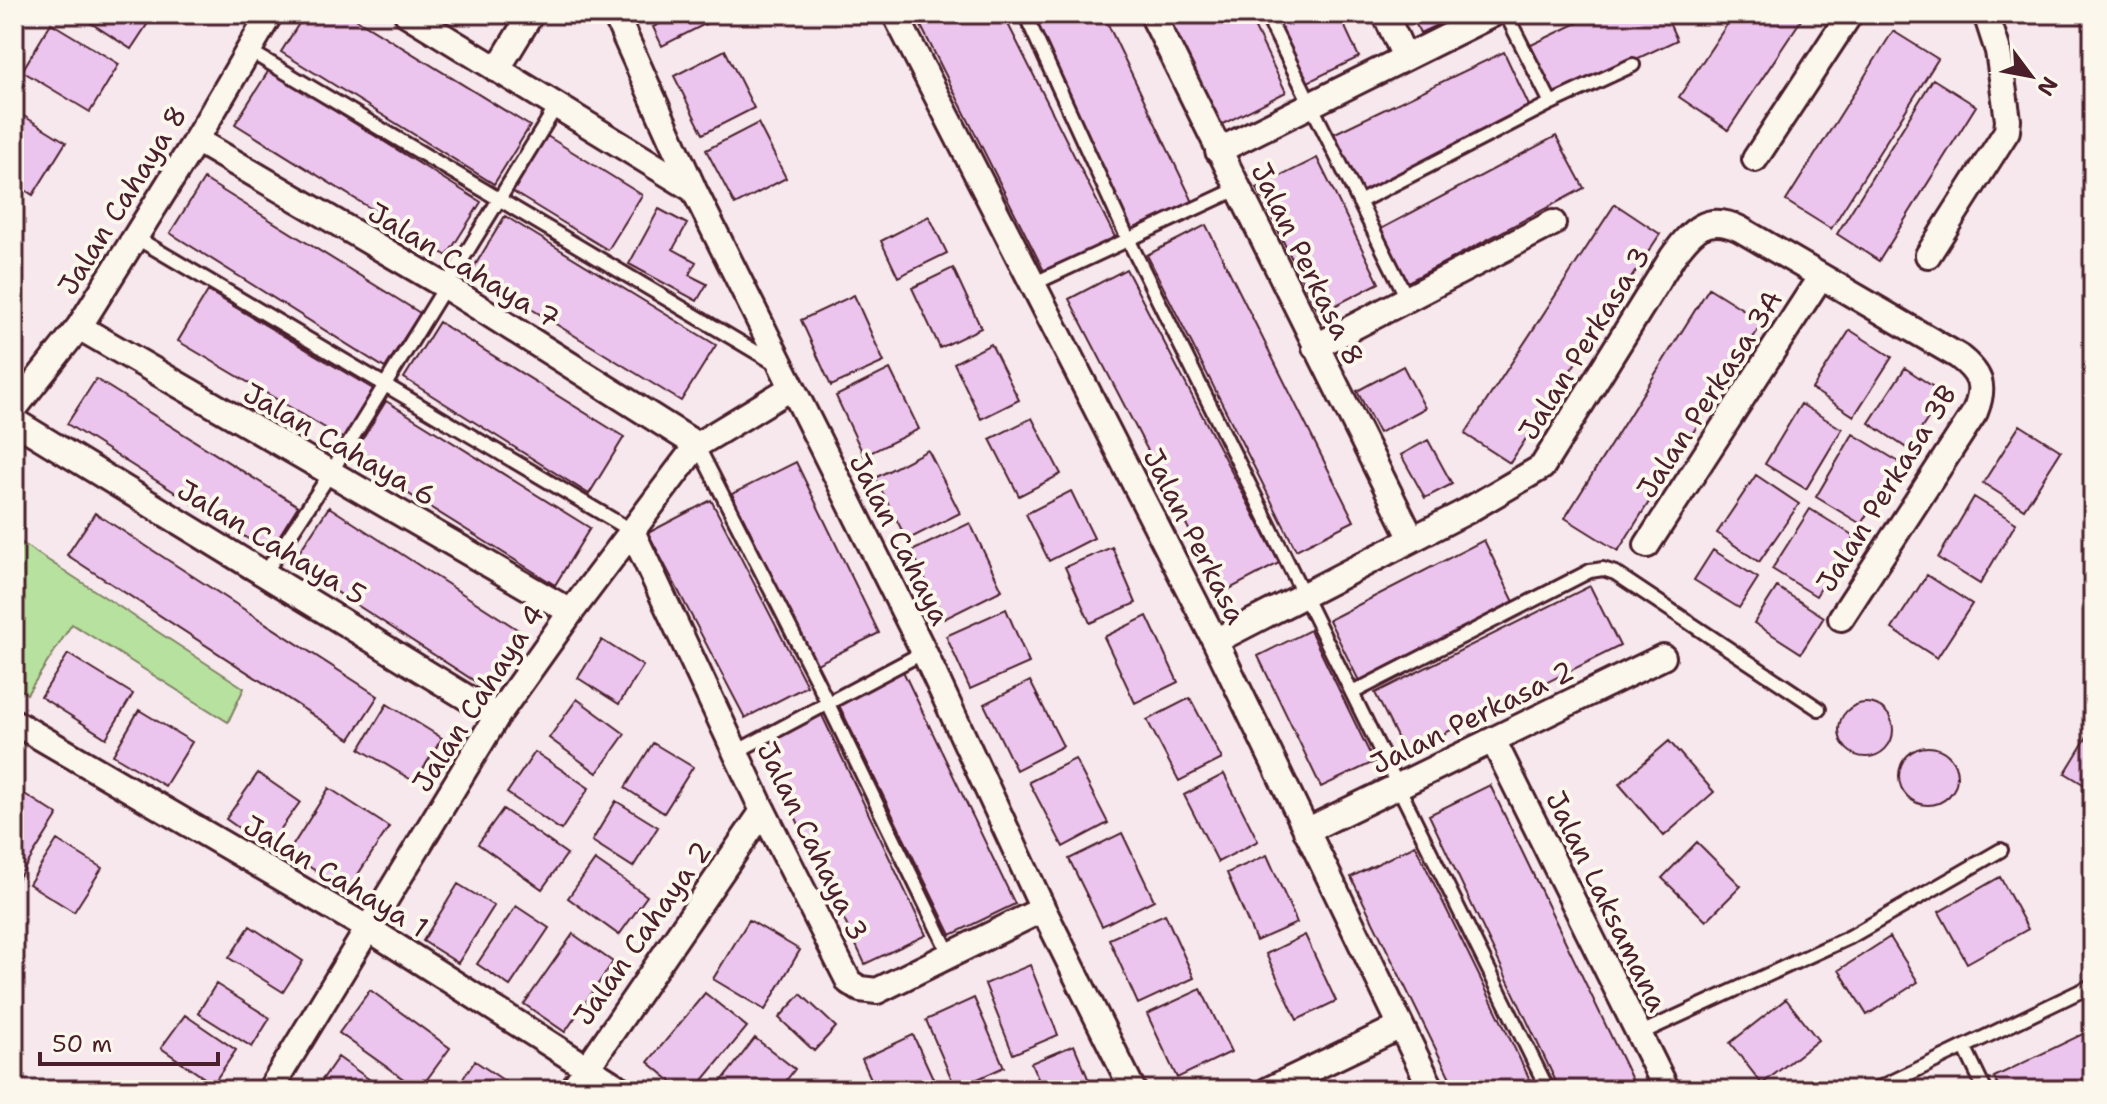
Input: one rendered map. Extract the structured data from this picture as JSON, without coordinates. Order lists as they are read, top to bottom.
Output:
{
  "streets": {
    "street": [
      "Jalan Cahaya 8",
      "Jalan Perkasa 8",
      "Jalan Cahaya 7",
      "Jalan Perkasa 3",
      "Jalan Perkasa 3A",
      "Jalan Cahaya 6",
      "Jalan Perkasa 3B",
      "Jalan Perkasa",
      "Jalan Cahaya",
      "Jalan Cahaya 5",
      "Jalan Cahaya 4",
      "Jalan Perkasa 2",
      "Jalan Cahaya 3",
      "Jalan Cahaya 1",
      "Jalan Laksamana",
      "Jalan Cahaya 2"
    ]
  },
  "crossings": [
    ["Jalan Cahaya 8", "Jalan Cahaya 7"],
    ["Jalan Cahaya 8", "Jalan Cahaya 6"],
    ["Jalan Perkasa 8", "Jalan Perkasa 3"],
    ["Jalan Cahaya 7", "Jalan Cahaya 4"],
    ["Jalan Perkasa 3", "Jalan Perkasa 3A"],
    ["Jalan Perkasa 3", "Jalan Perkasa 3B"],
    ["Jalan Perkasa 3", "Jalan Perkasa"],
    ["Jalan Cahaya 6", "Jalan Cahaya 4"],
    ["Jalan Perkasa", "Jalan Perkasa 2"],
    ["Jalan Cahaya", "Jalan Cahaya 4"],
    ["Jalan Cahaya", "Jalan Cahaya 3"],
    ["Jalan Cahaya 5", "Jalan Cahaya 4"],
    ["Jalan Cahaya 4", "Jalan Cahaya 3"],
    ["Jalan Cahaya 4", "Jalan Cahaya 1"],
    ["Jalan Perkasa 2", "Jalan Laksamana"],
    ["Jalan Cahaya 3", "Jalan Cahaya 2"],
    ["Jalan Cahaya 1", "Jalan Cahaya 2"]
  ],
  "scale_bar": "50 m",
  "north": "bottom right"
}
